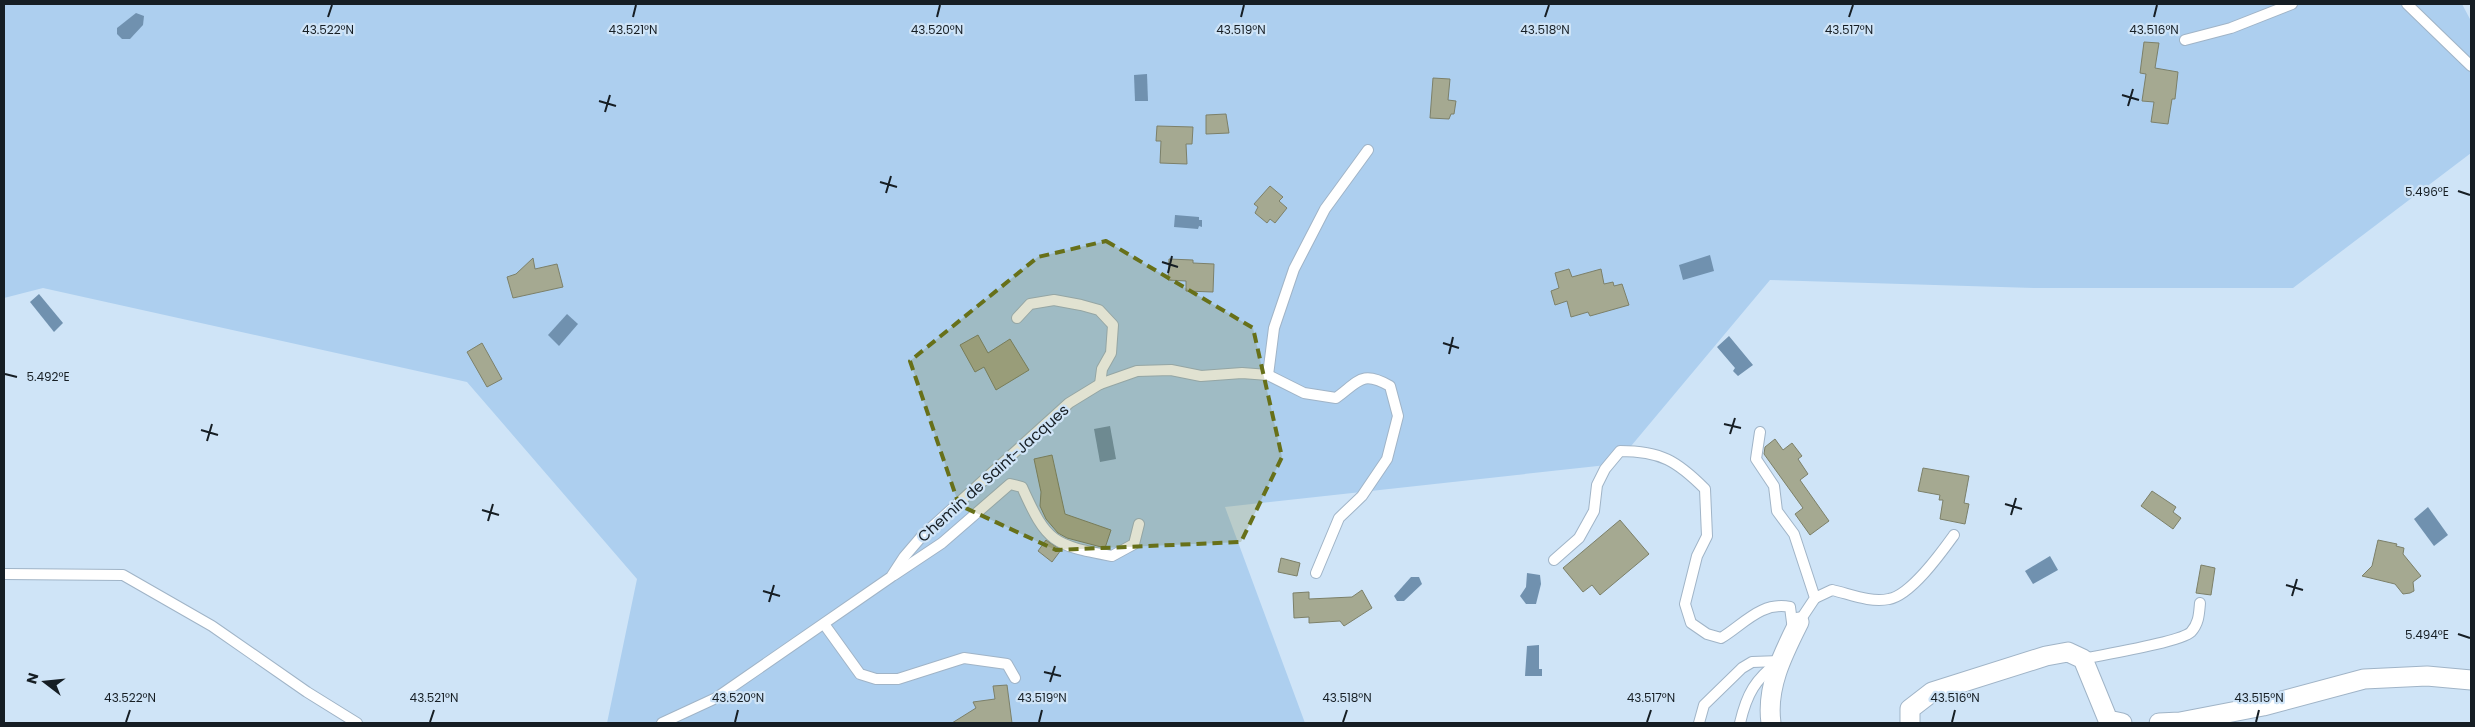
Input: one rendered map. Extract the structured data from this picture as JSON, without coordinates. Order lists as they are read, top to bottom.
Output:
{
  "streets": {
    "lane": ["Chemin de Saint-Jacques"]
  },
  "north": "left",
  "coordinates": [
    "43.522°N",
    "43.521°N",
    "43.520°N",
    "43.519°N",
    "43.518°N",
    "43.517°N",
    "43.516°N",
    "5.496°E",
    "5.492°E",
    "5.494°E",
    "43.515°N"
  ]
}
